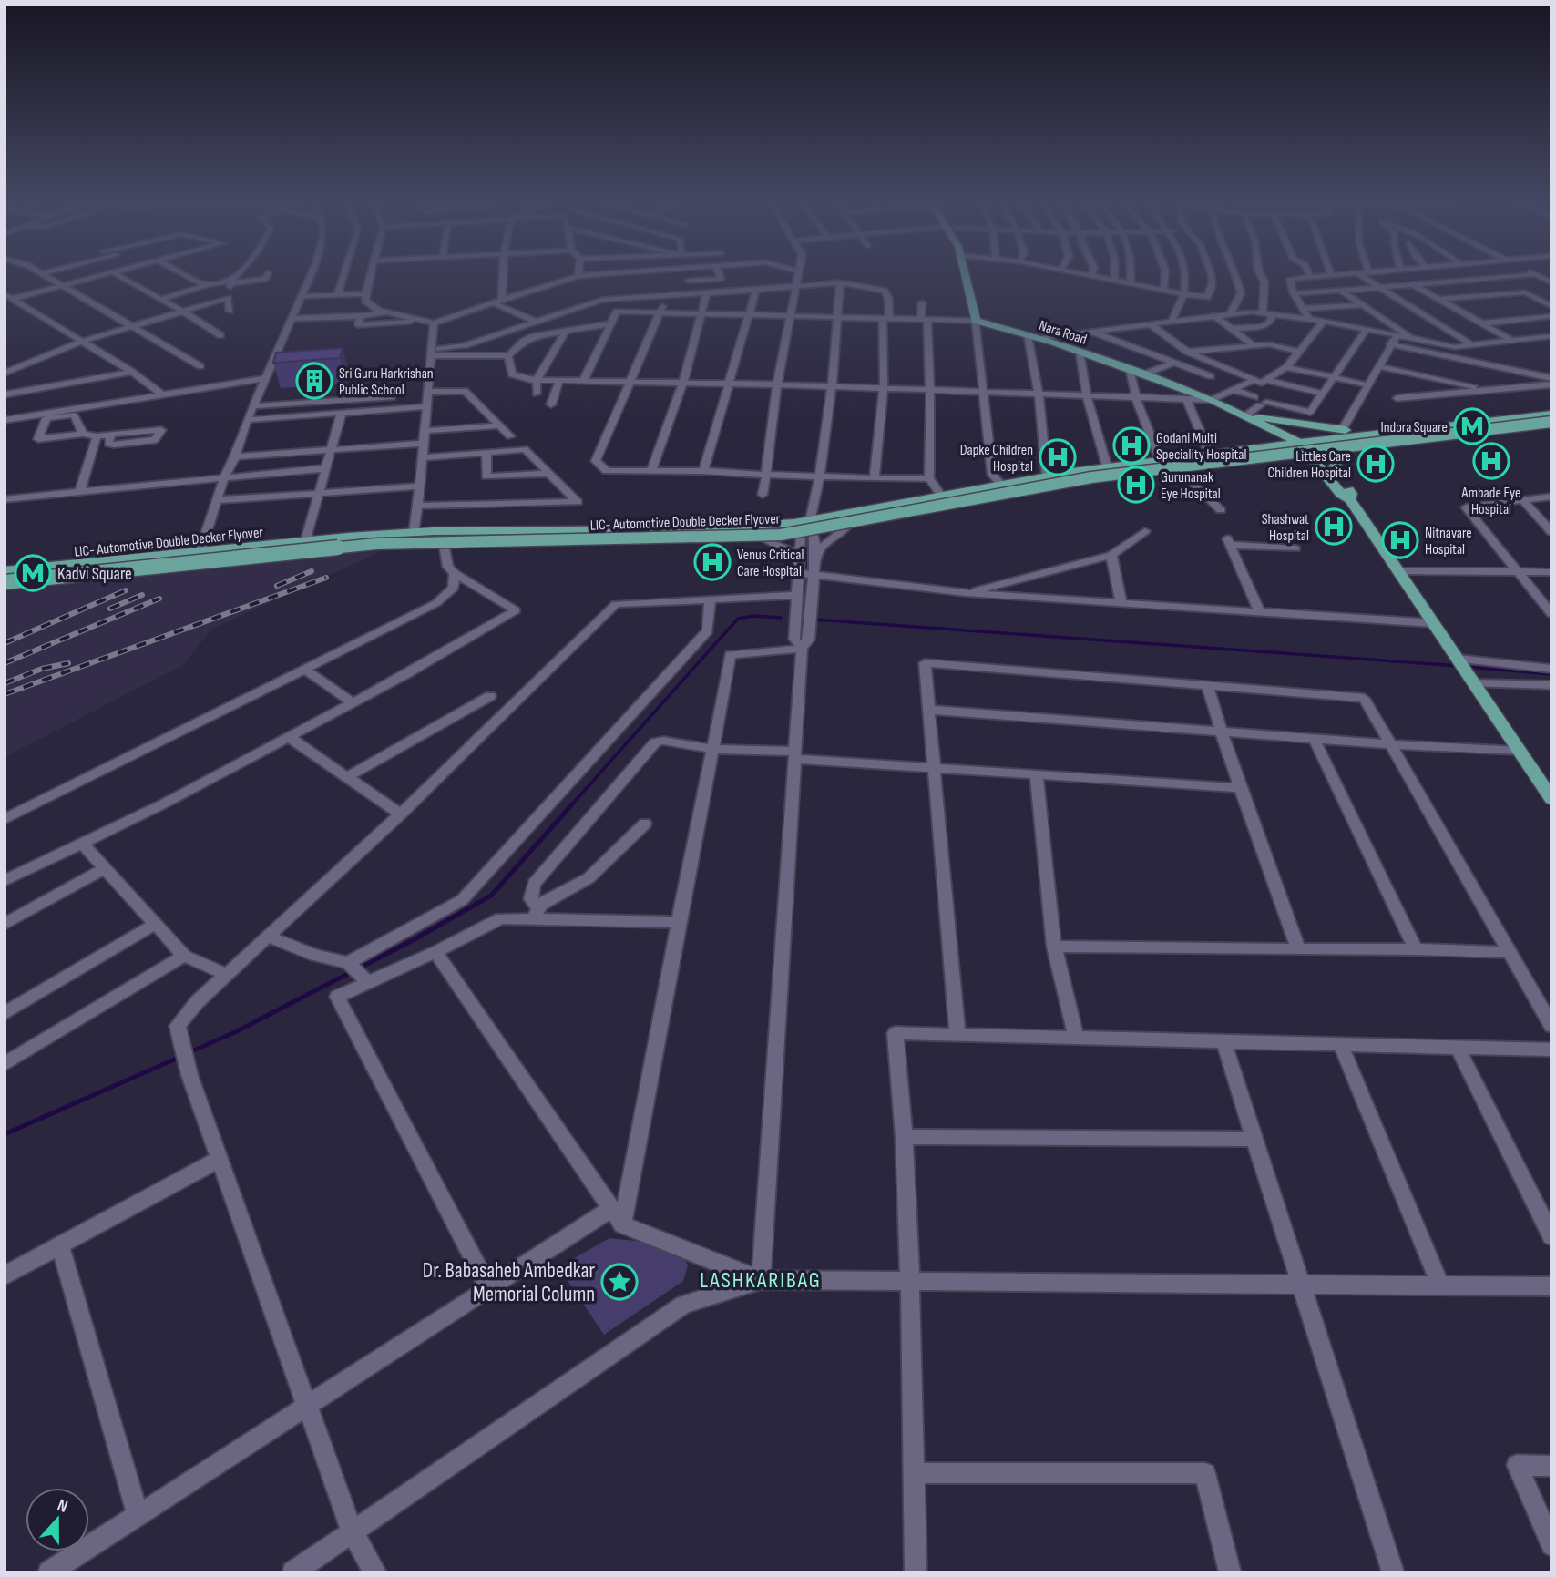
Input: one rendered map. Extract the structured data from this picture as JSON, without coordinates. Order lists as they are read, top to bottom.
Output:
{
  "streets": {
    "main road": ["Nara Road", "LIC- Automotive Double Decker Flyover"]
  },
  "districts": ["LASHKARIBAG"],
  "places": {
    "building": ["Sri Guru Harkrishan Public School"],
    "metro station": ["Indora Square", "Kadvi Square"],
    "hospital": [
      "Godani Multi Speciality Hospital",
      "Dapke Children Hospital",
      "Ambade Eye Hospital",
      "Littles Care Children Hospital",
      "Gurunanak Eye Hospital",
      "Shashwat Hospital",
      "Nitnavare Hospital",
      "Venus Critical Care Hospital"
    ],
    "place": ["Dr. Babasaheb Ambedkar Memorial Column"]
  },
  "north": "top"
}
